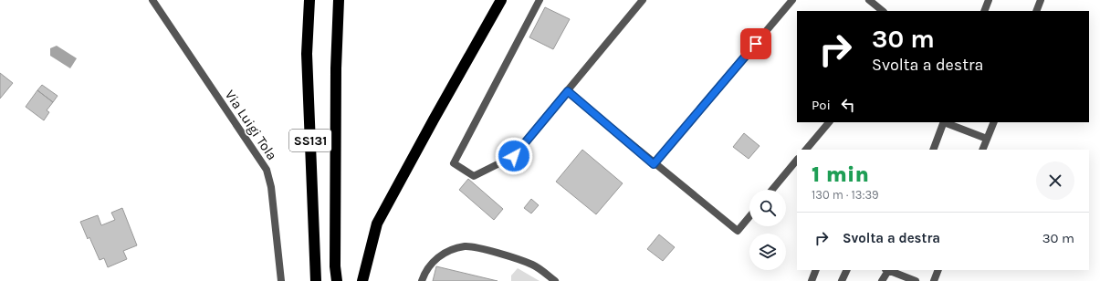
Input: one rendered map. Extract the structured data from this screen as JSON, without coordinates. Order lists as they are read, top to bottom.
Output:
{
  "streets": {
    "highway": ["SS131"],
    "street": ["Via Luigi Tola"]
  },
  "page": {
    "turn": ["30 m", "Svolta a destra"],
    "then": "Poi",
    "heading": ["1 min", "130 m · 13:39"],
    "list": [
      {
        "name": "Svolta a destra",
        "value": "30 m"
      }
    ]
  }
}
